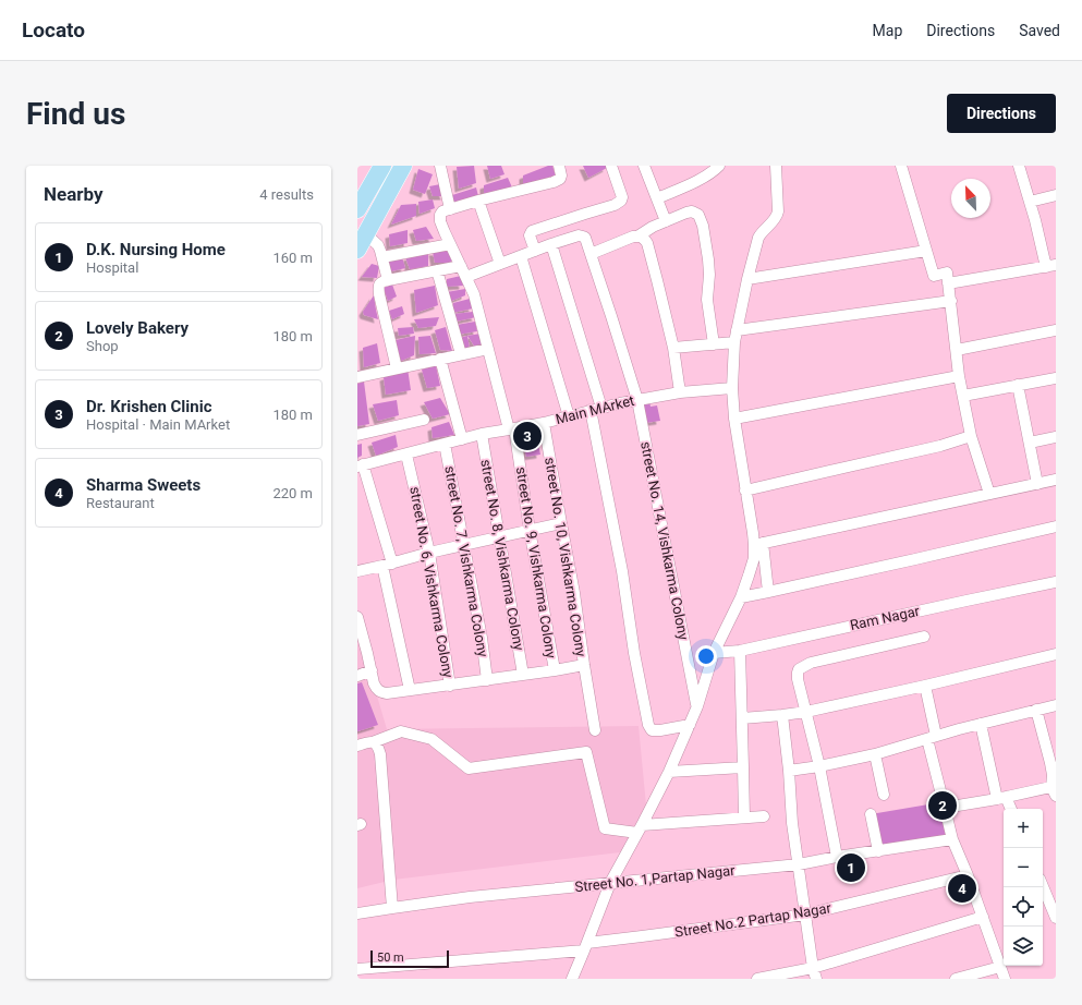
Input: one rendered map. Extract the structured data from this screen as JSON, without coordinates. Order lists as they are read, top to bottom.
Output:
{
  "streets": {
    "street": [
      "Main MArket",
      "street No. 14, Vishkarma Colony",
      "street No. 8, Vishkarma Colony",
      "street No. 10, Vishkarma Colony",
      "street No. 7, Vishkarma Colony",
      "street No. 9, Vishkarma Colony",
      "street No. 6, Vishkarma Colony",
      "Ram Nagar",
      "Street No. 1,Partap Nagar",
      "Street No.2 Partap Nagar"
    ]
  },
  "crossings": [
    ["Main MArket", "street No. 14, Vishkarma Colony"],
    ["Main MArket", "street No. 8, Vishkarma Colony"],
    ["Main MArket", "street No. 10, Vishkarma Colony"],
    ["Main MArket", "street No. 7, Vishkarma Colony"],
    ["Main MArket", "street No. 9, Vishkarma Colony"],
    ["Main MArket", "street No. 6, Vishkarma Colony"]
  ],
  "scale_bar": "50 m",
  "north": "top left",
  "page": {
    "header": "Locato",
    "nav": ["Map", "Directions", "Saved"],
    "buttons": "Directions",
    "title": "Find us",
    "heading": ["Nearby", "4 results"],
    "list": [
      {
        "mark": "1",
        "name": "D.K. Nursing Home",
        "note": "Hospital",
        "value": "160 m"
      },
      {
        "mark": "2",
        "name": "Lovely Bakery",
        "note": "Shop",
        "value": "180 m"
      },
      {
        "mark": "3",
        "name": "Dr. Krishen Clinic",
        "note": "Hospital · Main MArket",
        "value": "180 m"
      },
      {
        "mark": "4",
        "name": "Sharma Sweets",
        "note": "Restaurant",
        "value": "220 m"
      }
    ],
    "pins": [
      "3",
      "2",
      "1",
      "4"
    ],
    "map_buttons": ["+", "−"],
    "scale": "50 m"
  }
}
